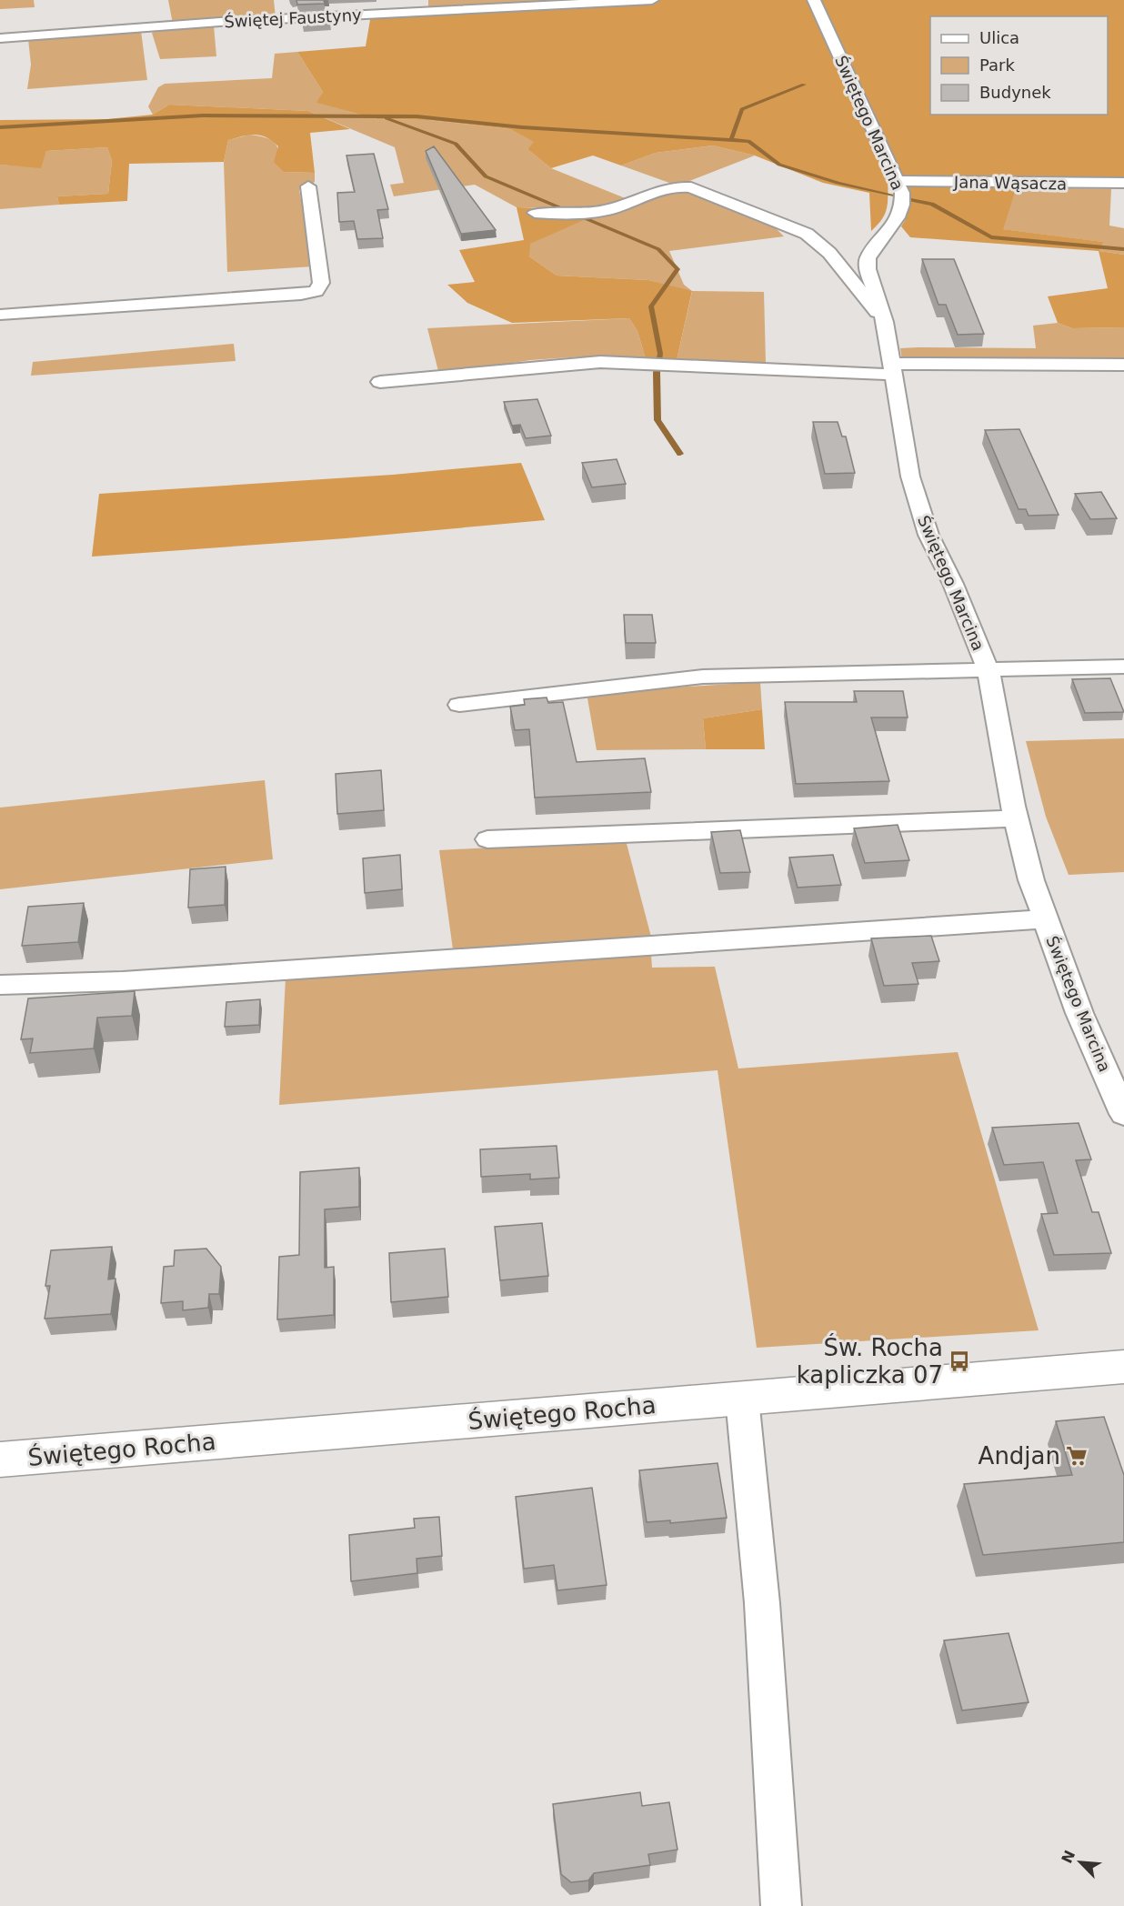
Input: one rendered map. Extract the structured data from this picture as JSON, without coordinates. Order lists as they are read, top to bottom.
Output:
{
  "streets": {
    "street": [
      "Świętej Faustyny",
      "Świętego Marcina",
      "Jana Wąsacza",
      "Świętego Rocha"
    ]
  },
  "crossings": [
    ["Świętego Marcina", "Jana Wąsacza"]
  ],
  "places": {
    "bus stop": ["Św. Rocha kapliczka 07"],
    "supermarket": ["Andjan"]
  },
  "legend": ["Ulica", "Park", "Budynek"],
  "north": "top left"
}
